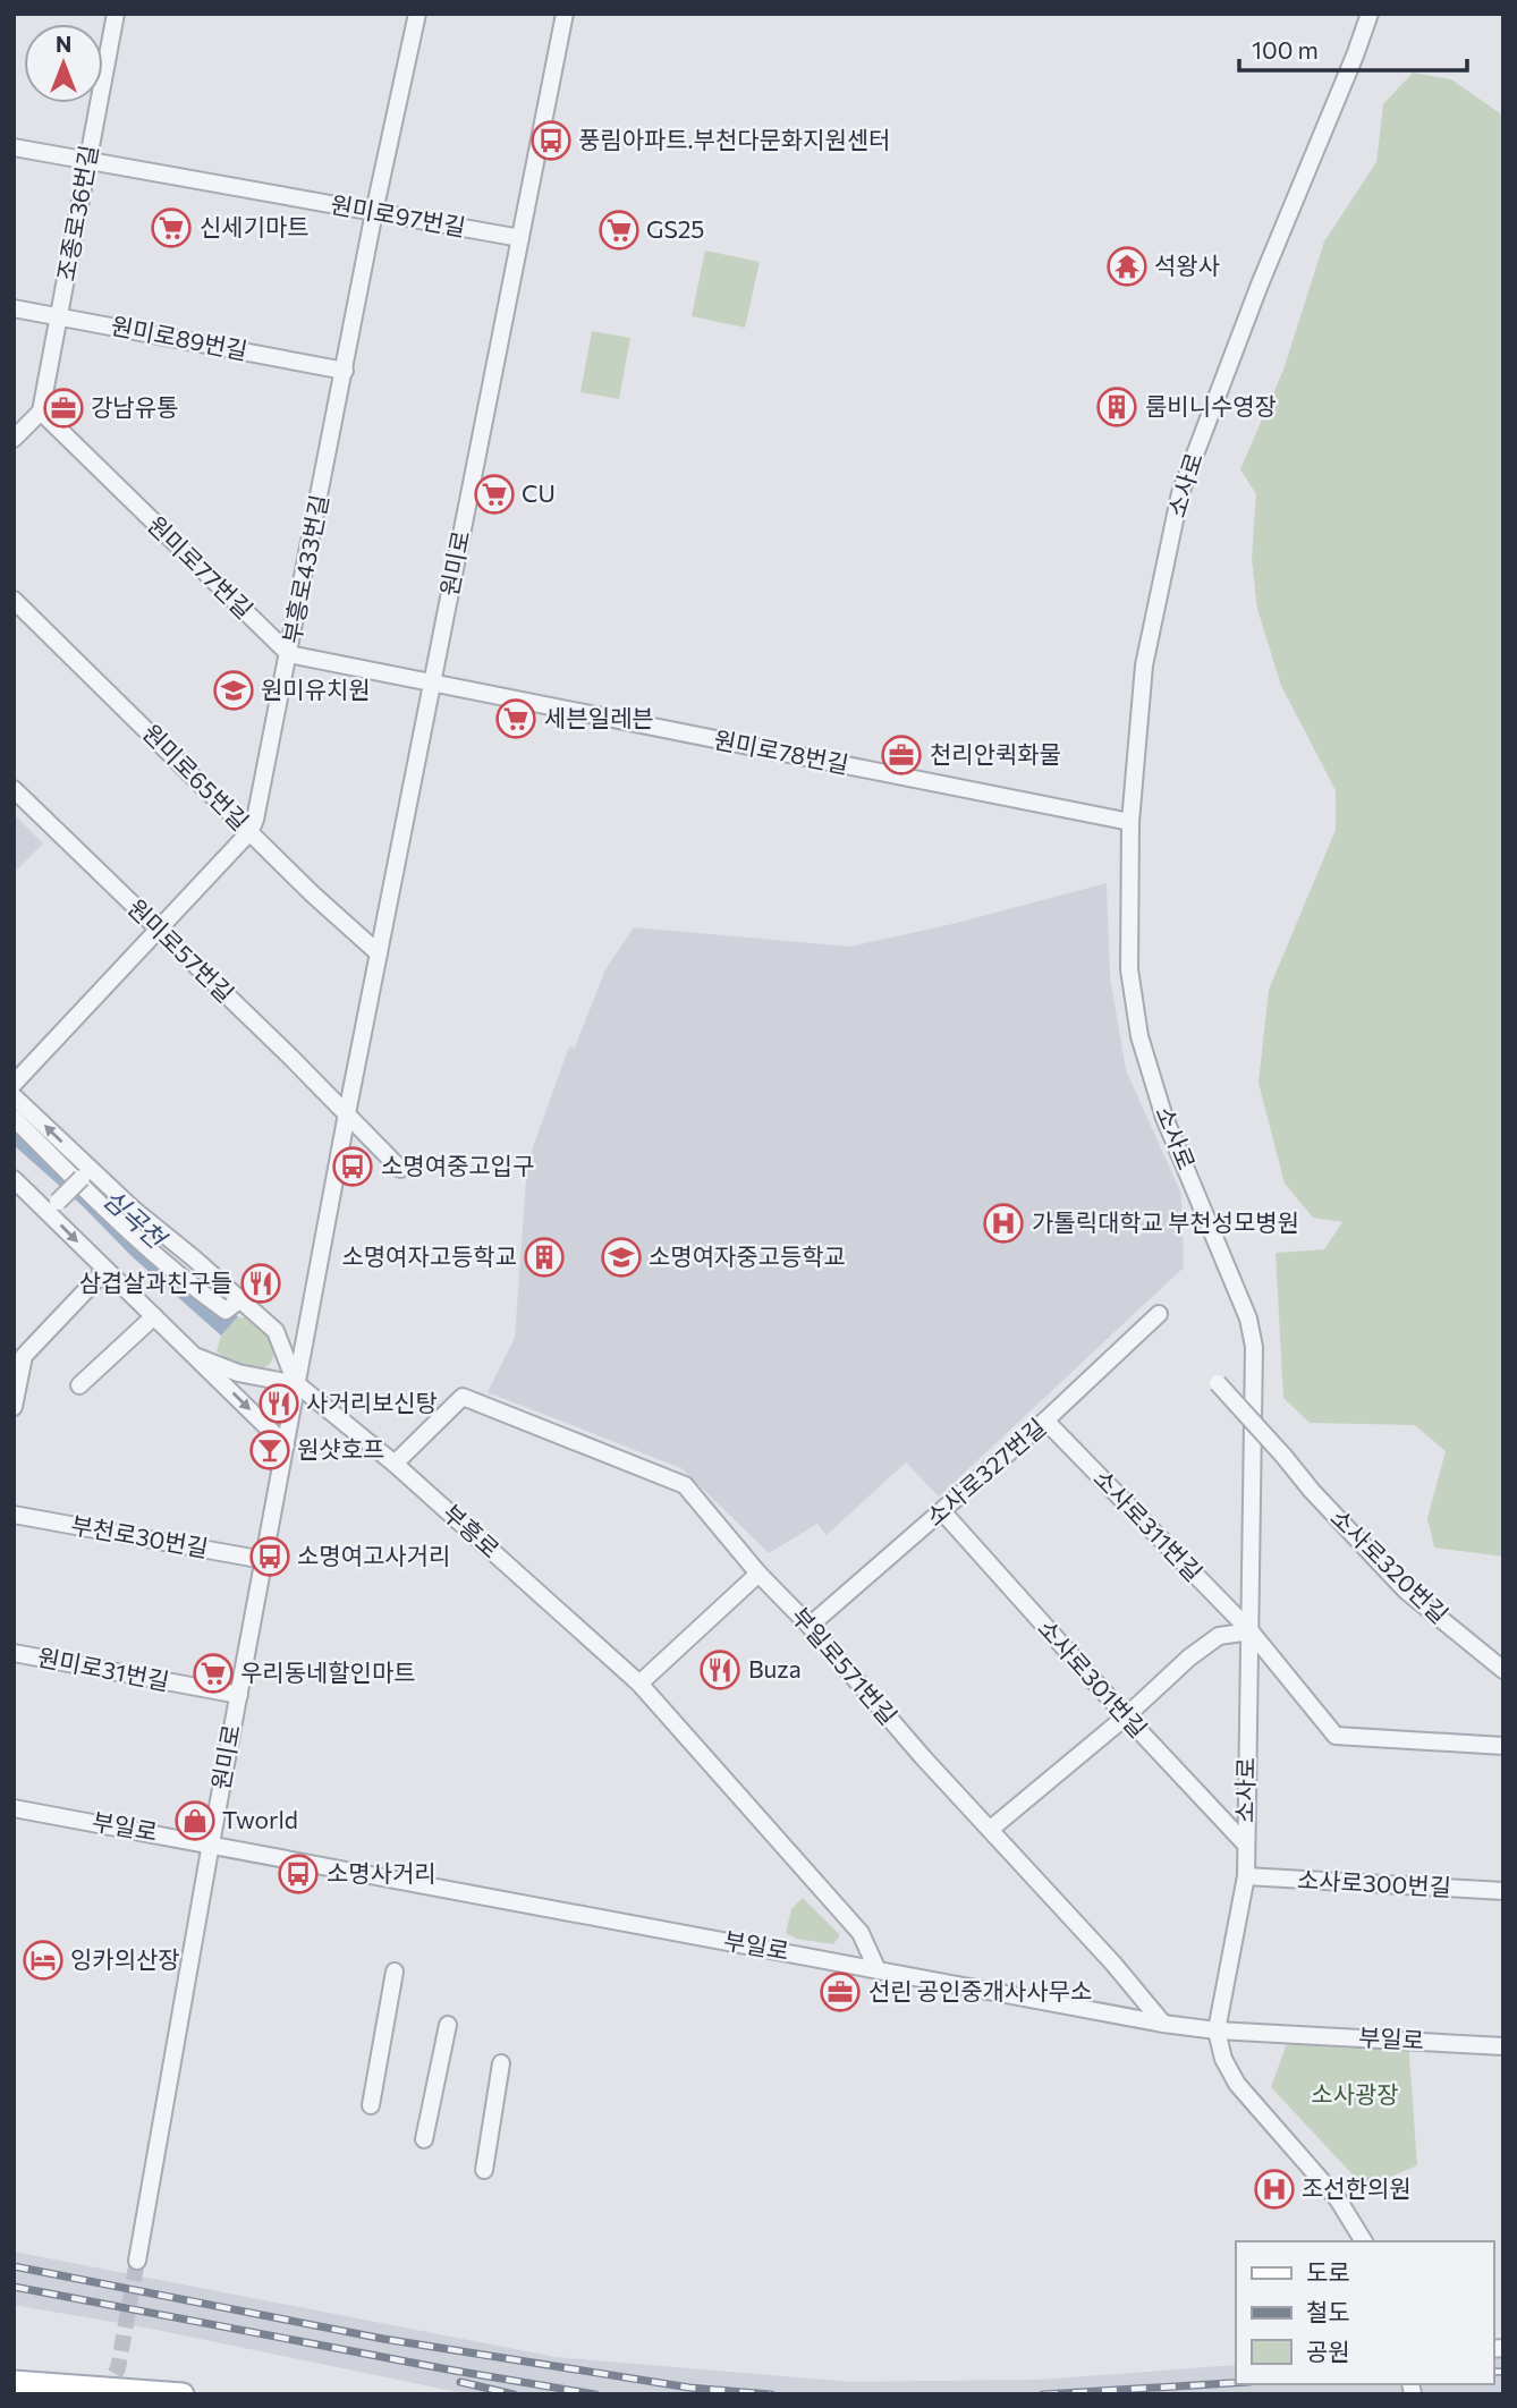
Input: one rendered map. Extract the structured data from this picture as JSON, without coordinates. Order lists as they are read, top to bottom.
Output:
{
  "streets": {
    "street": [
      "조종로36번길",
      "원미로97번길",
      "원미로89번길",
      "소사로",
      "원미로",
      "원미로77번길",
      "부흥로433번길",
      "원미로78번길",
      "원미로65번길",
      "원미로57번길",
      "소사로327번길",
      "소사로311번길",
      "부흥로",
      "부천로30번길",
      "소사로320번길",
      "부일로571번길",
      "원미로31번길",
      "소사로301번길",
      "부일로",
      "소사로300번길"
    ]
  },
  "crossings": [
    ["조종로36번길", "원미로97번길"],
    ["조종로36번길", "원미로89번길"],
    ["조종로36번길", "원미로77번길"],
    ["원미로97번길", "원미로"],
    ["원미로97번길", "부흥로433번길"],
    ["원미로89번길", "부흥로433번길"],
    ["소사로", "원미로78번길"],
    ["소사로", "소사로311번길"],
    ["소사로", "소사로301번길"],
    ["소사로", "부일로"],
    ["소사로", "소사로300번길"],
    ["원미로", "원미로78번길"],
    ["원미로", "원미로65번길"],
    ["원미로", "원미로57번길"],
    ["원미로", "부흥로"],
    ["원미로", "부천로30번길"],
    ["원미로", "원미로31번길"],
    ["원미로", "부일로"],
    ["원미로77번길", "부흥로433번길"],
    ["부흥로433번길", "원미로65번길"],
    ["부흥로433번길", "원미로57번길"],
    ["소사로327번길", "소사로311번길"],
    ["소사로327번길", "부일로571번길"],
    ["소사로327번길", "소사로301번길"],
    ["부흥로", "부일로571번길"],
    ["부흥로", "부일로"],
    ["부일로571번길", "부일로"]
  ],
  "water": ["심곡천"],
  "parks": ["소사광장"],
  "places": {
    "bus stop": [
      "풍림아파트.부천다문화지원센터",
      "소명여중고입구",
      "소명여고사거리",
      "소명사거리"
    ],
    "supermarket": [
      "신세기마트",
      "GS25",
      "CU",
      "세븐일레븐",
      "우리동네할인마트"
    ],
    "temple": ["석왕사"],
    "building": ["룸비니수영장", "소명여자고등학교"],
    "office": ["강남유통", "천리안퀵화물", "선린 공인중개사사무소"],
    "school or university": ["원미유치원", "소명여자중고등학교"],
    "hospital": ["가톨릭대학교 부천성모병원", "조선한의원"],
    "restaurant": ["삼겹살과친구들", "사거리보신탕", "Buza"],
    "bar": ["원샷호프"],
    "shop": ["Tworld"],
    "hotel": ["잉카의산장"]
  },
  "legend": ["도로", "철도", "공원"],
  "scale_bar": "100 m",
  "north": "top"
}
